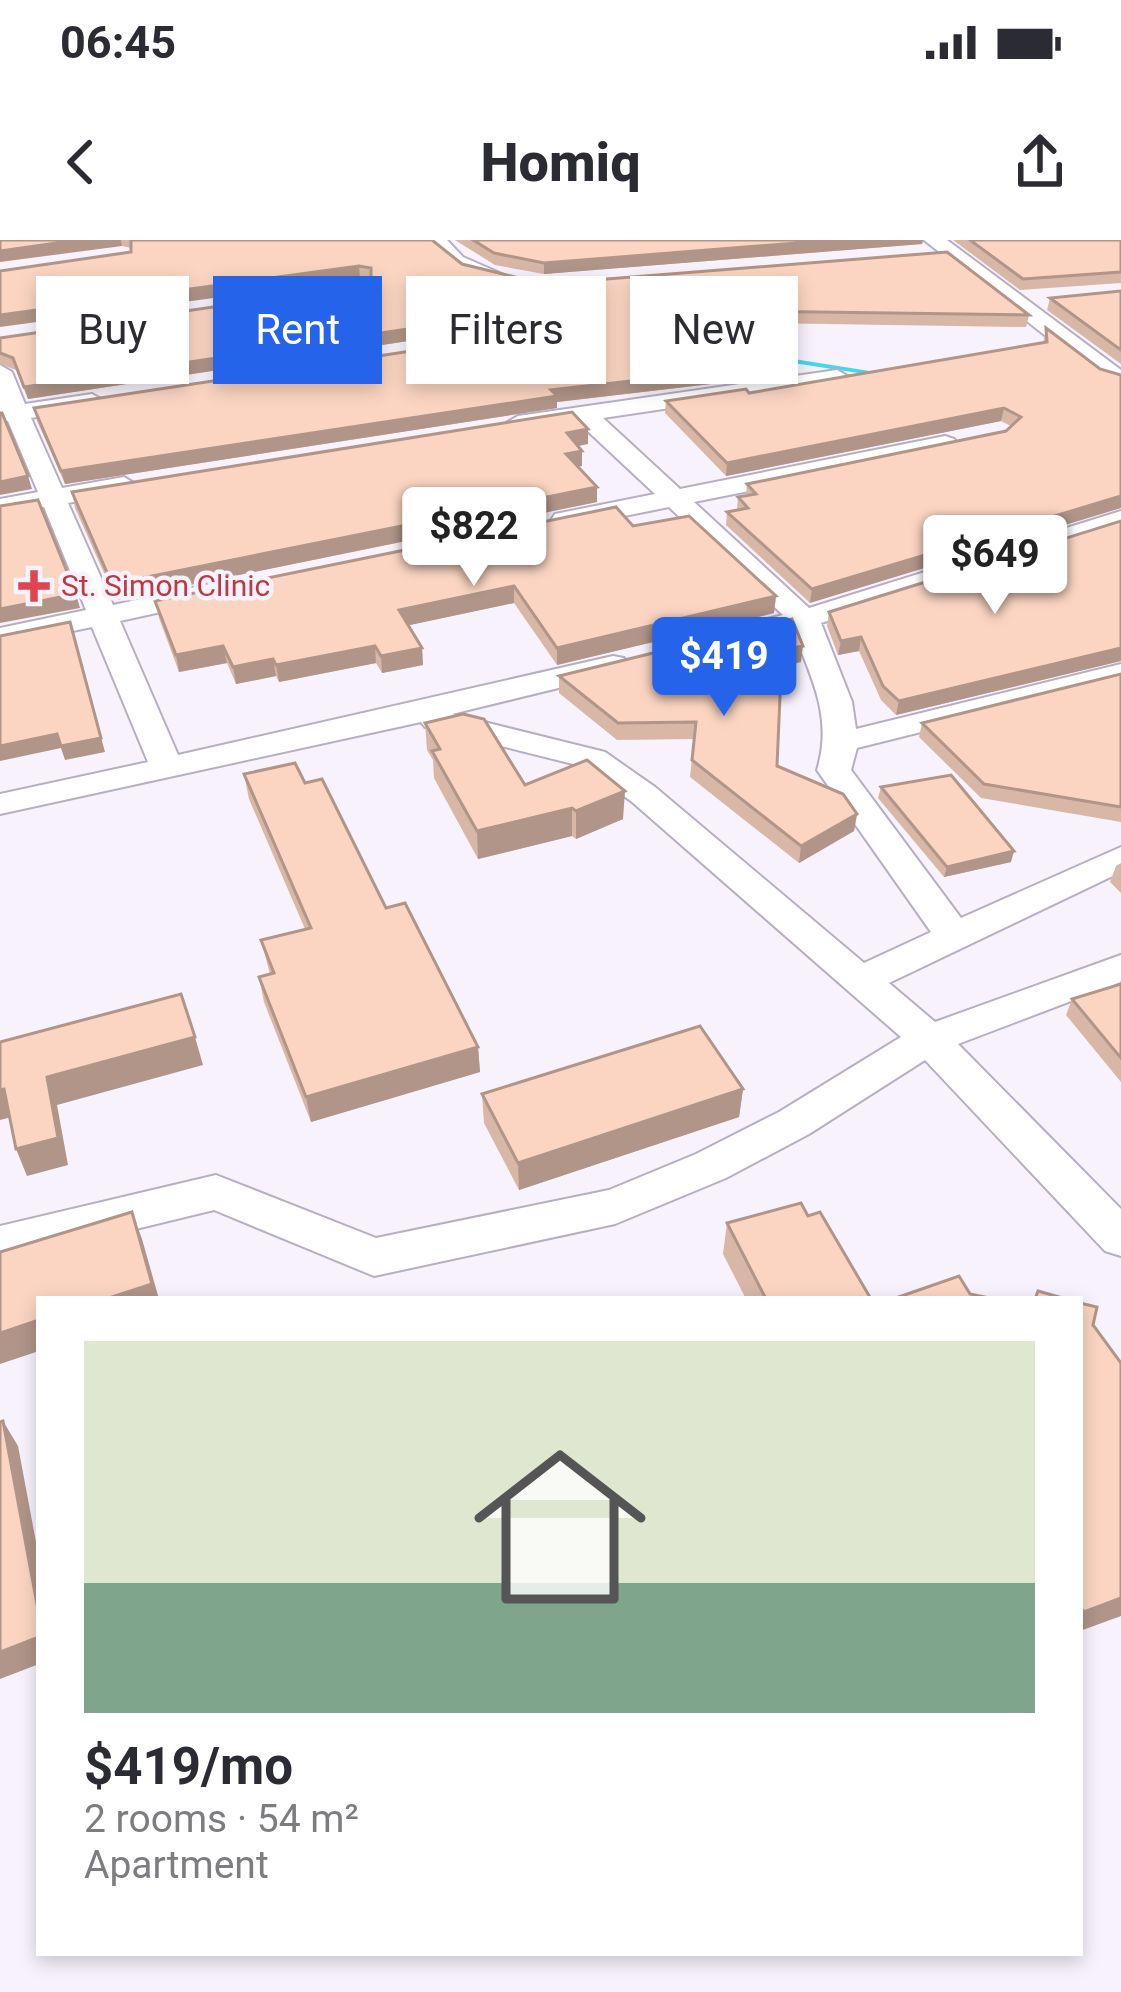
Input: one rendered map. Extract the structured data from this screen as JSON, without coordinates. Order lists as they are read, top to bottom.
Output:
{
  "places": {
    "health": ["St. Simon Clinic"]
  },
  "page": {
    "status": "06:45",
    "header": "Homiq",
    "chip": [
      "Buy",
      "Rent",
      "Filters",
      "New"
    ],
    "price": ["$822", "$649", "$419"],
    "list": [
      {
        "name": "$419/mo",
        "note": "2 rooms · 54 m² · Apartment"
      }
    ]
  }
}
